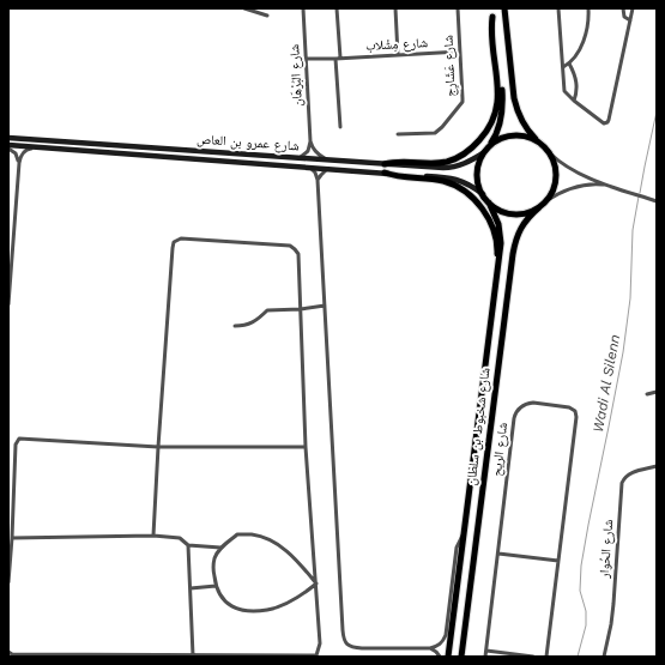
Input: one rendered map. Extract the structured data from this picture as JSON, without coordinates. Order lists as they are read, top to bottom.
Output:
{
  "streets": {
    "main road": ["شارع عمرو بن العاص", "شارع شخبوط بن سلطان"],
    "street": [
      "شارع مِشْلاب",
      "شارع عَشَارِج",
      "شارع البُرْهَان",
      "شارع الريح",
      "شارع الحُوار"
    ]
  },
  "crossings": [
    ["شارع مِشْلاب", "شارع عَشَارِج"],
    ["شارع مِشْلاب", "شارع البُرْهَان"],
    ["شارع عمرو بن العاص", "شارع شخبوط بن سلطان"]
  ],
  "water": ["Wadi Al Silenn"]
}
